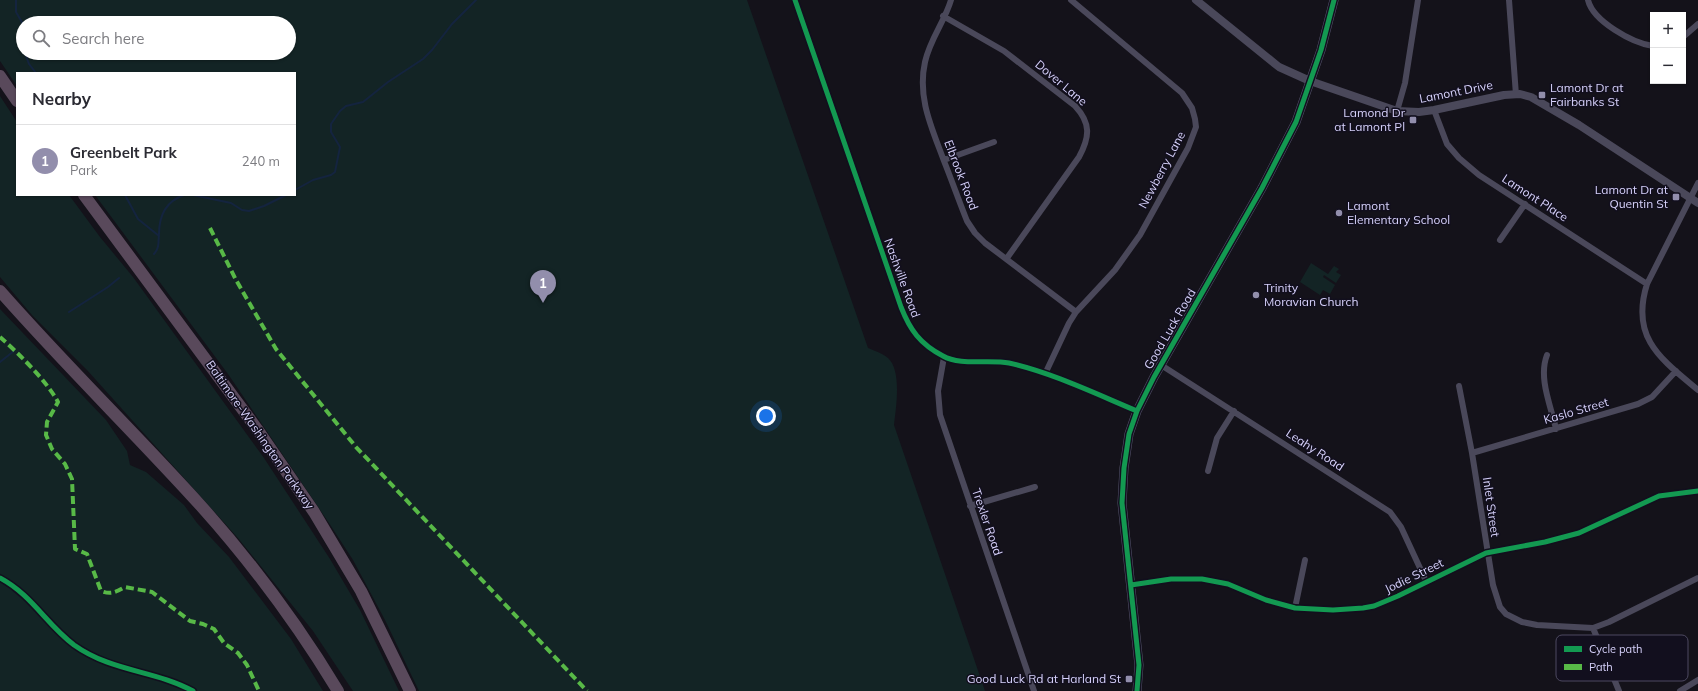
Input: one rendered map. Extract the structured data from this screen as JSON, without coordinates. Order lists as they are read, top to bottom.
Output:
{
  "streets": {
    "highway": ["Baltimore-Washington Parkway"],
    "main road": ["Good Luck Road"],
    "street": [
      "Dover Lane",
      "Lamont Drive",
      "Newberry Lane",
      "Elbrook Road",
      "Lamont Place",
      "Nashville Road",
      "Kaslo Street",
      "Leahy Road",
      "Inlet Street",
      "Trexler Road",
      "Jodie Street"
    ]
  },
  "crossings": [
    ["Dover Lane", "Elbrook Road"],
    ["Lamont Drive", "Lamont Place"],
    ["Lamont Drive", "Good Luck Road"],
    ["Newberry Lane", "Elbrook Road"],
    ["Newberry Lane", "Nashville Road"],
    ["Nashville Road", "Good Luck Road"],
    ["Nashville Road", "Trexler Road"],
    ["Good Luck Road", "Leahy Road"],
    ["Good Luck Road", "Jodie Street"],
    ["Kaslo Street", "Inlet Street"],
    ["Leahy Road", "Jodie Street"],
    ["Inlet Street", "Jodie Street"]
  ],
  "places": {
    "transit": [
      "Lamont Dr at Fairbanks St",
      "Lamond Dr at Lamont Pl",
      "Lamont Dr at Quentin St",
      "Good Luck Rd at Harland St"
    ],
    "other": ["Lamont Elementary School", "Trinity Moravian Church"]
  },
  "legend": ["Cycle path", "Path"],
  "page": {
    "map_buttons": ["+", "−"],
    "search": "Search here",
    "heading": "Nearby",
    "list": [
      {
        "mark": "1",
        "name": "Greenbelt Park",
        "note": "Park",
        "value": "240 m"
      }
    ],
    "pins": "1"
  }
}
